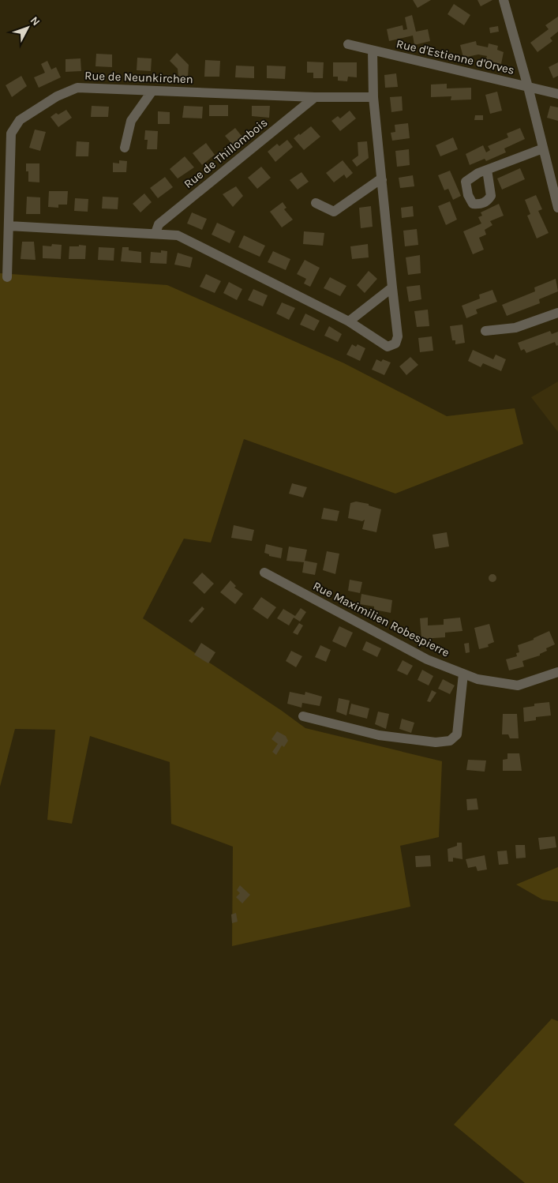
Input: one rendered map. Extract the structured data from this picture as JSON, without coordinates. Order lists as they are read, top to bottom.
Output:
{
  "streets": {
    "street": [
      "Rue d'Estienne d'Orves",
      "Rue de Neunkirchen",
      "Rue de Thillombois",
      "Rue Maximilien Robespierre"
    ]
  },
  "crossings": [
    ["Rue de Neunkirchen", "Rue de Thillombois"]
  ],
  "north": "top right"
}
